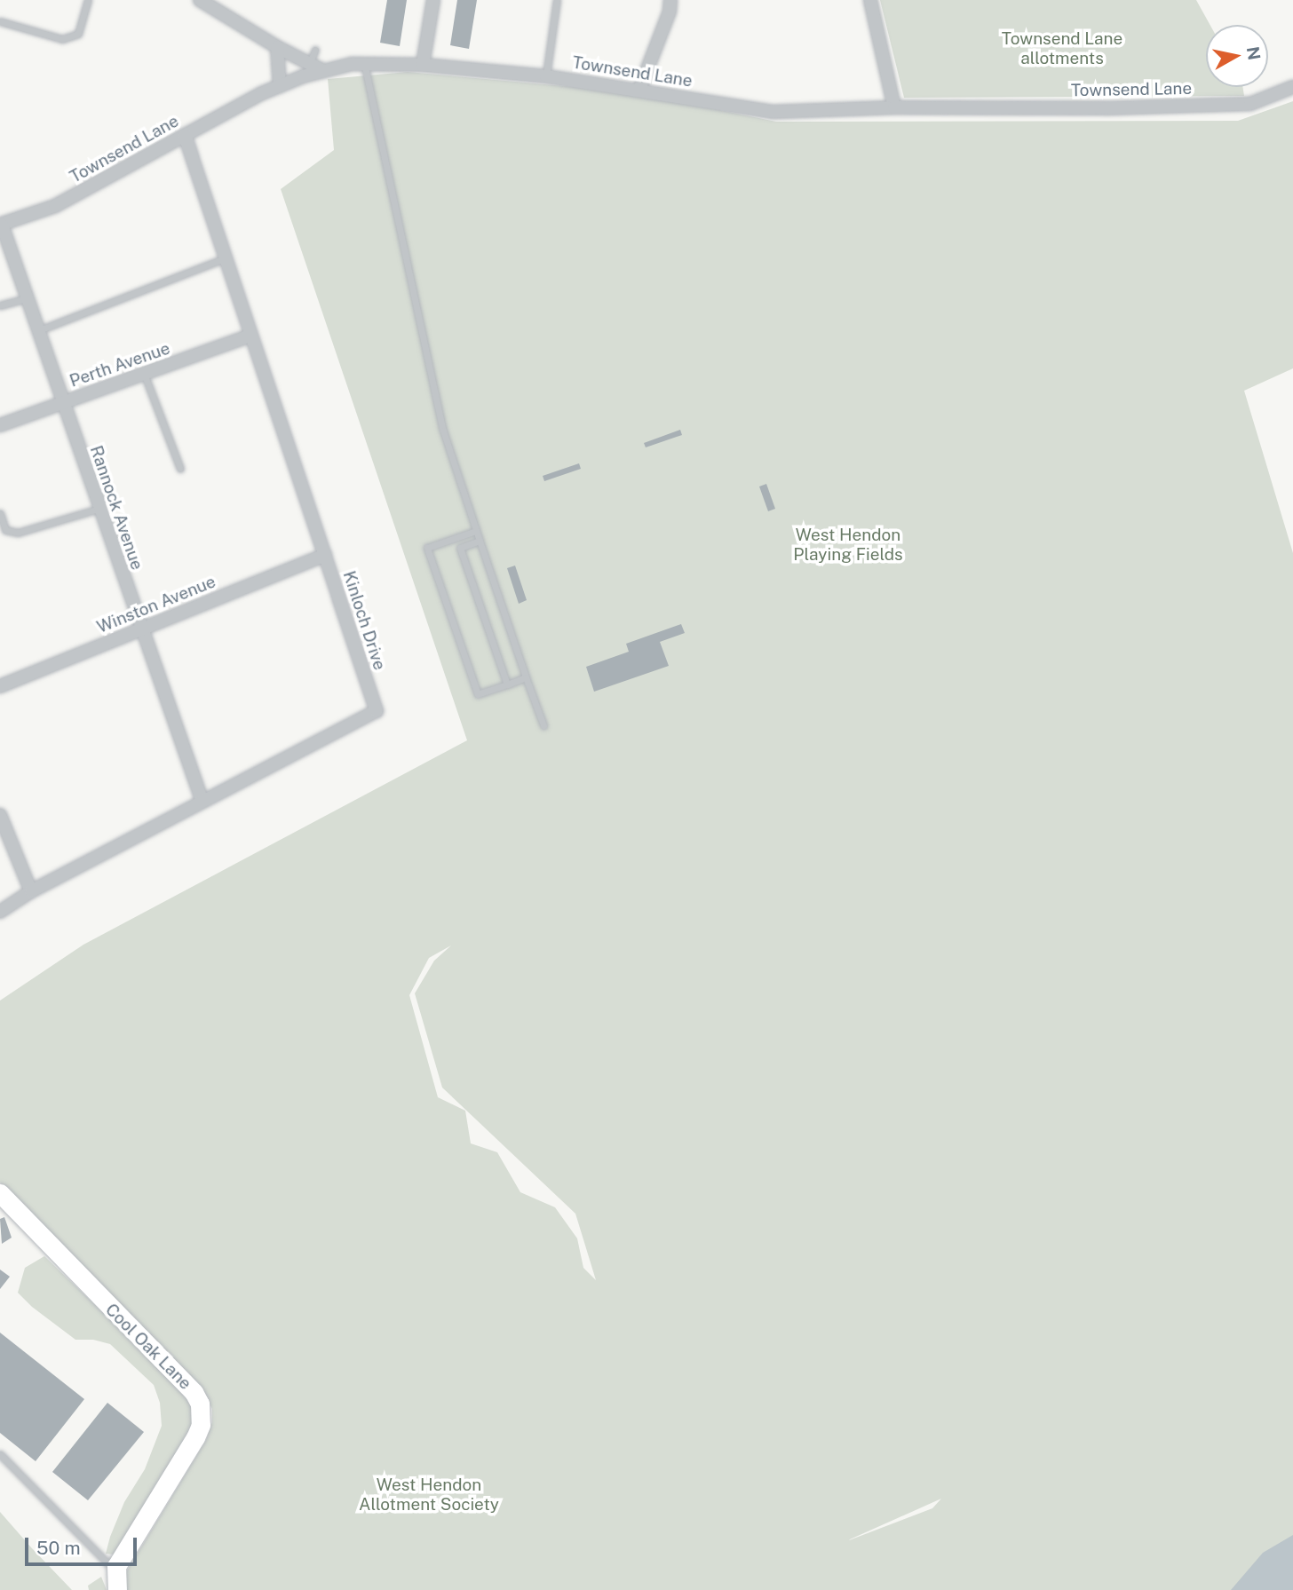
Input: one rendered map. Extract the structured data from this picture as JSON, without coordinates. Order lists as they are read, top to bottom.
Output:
{
  "streets": {
    "street": [
      "Townsend Lane",
      "Perth Avenue",
      "Rannock Avenue",
      "Winston Avenue",
      "Kinloch Drive",
      "Cool Oak Lane"
    ]
  },
  "crossings": [
    ["Townsend Lane", "Rannock Avenue"],
    ["Townsend Lane", "Kinloch Drive"],
    ["Perth Avenue", "Rannock Avenue"],
    ["Perth Avenue", "Kinloch Drive"],
    ["Rannock Avenue", "Winston Avenue"],
    ["Rannock Avenue", "Kinloch Drive"],
    ["Winston Avenue", "Kinloch Drive"]
  ],
  "parks": ["Townsend Lane allotments", "West Hendon Playing Fields", "West Hendon Allotment Society"],
  "scale_bar": "50 m",
  "north": "right"
}
